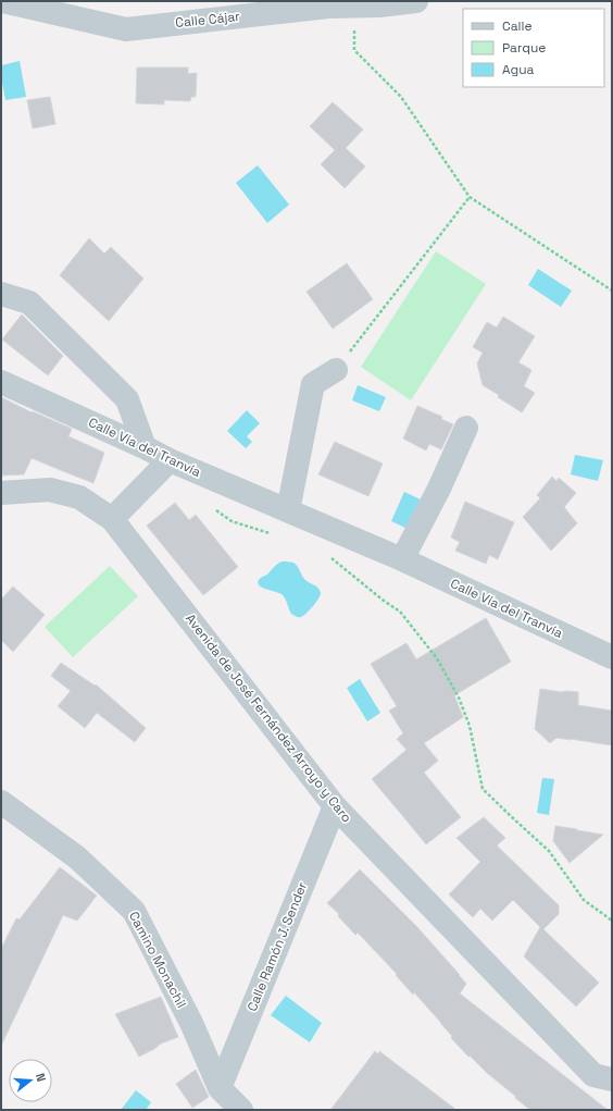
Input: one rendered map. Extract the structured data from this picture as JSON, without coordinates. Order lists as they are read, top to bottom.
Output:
{
  "streets": {
    "street": [
      "Calle Cájar",
      "Calle Vía del Tranvía",
      "Avenida de José Fernández Arroyo y Caro",
      "Calle Ramón J. Sender",
      "Camino Monachil"
    ]
  },
  "crossings": [
    ["Avenida de José Fernández Arroyo y Caro", "Calle Ramón J. Sender"],
    ["Calle Ramón J. Sender", "Camino Monachil"]
  ],
  "legend": ["Calle", "Parque", "Agua"],
  "north": "right"
}
